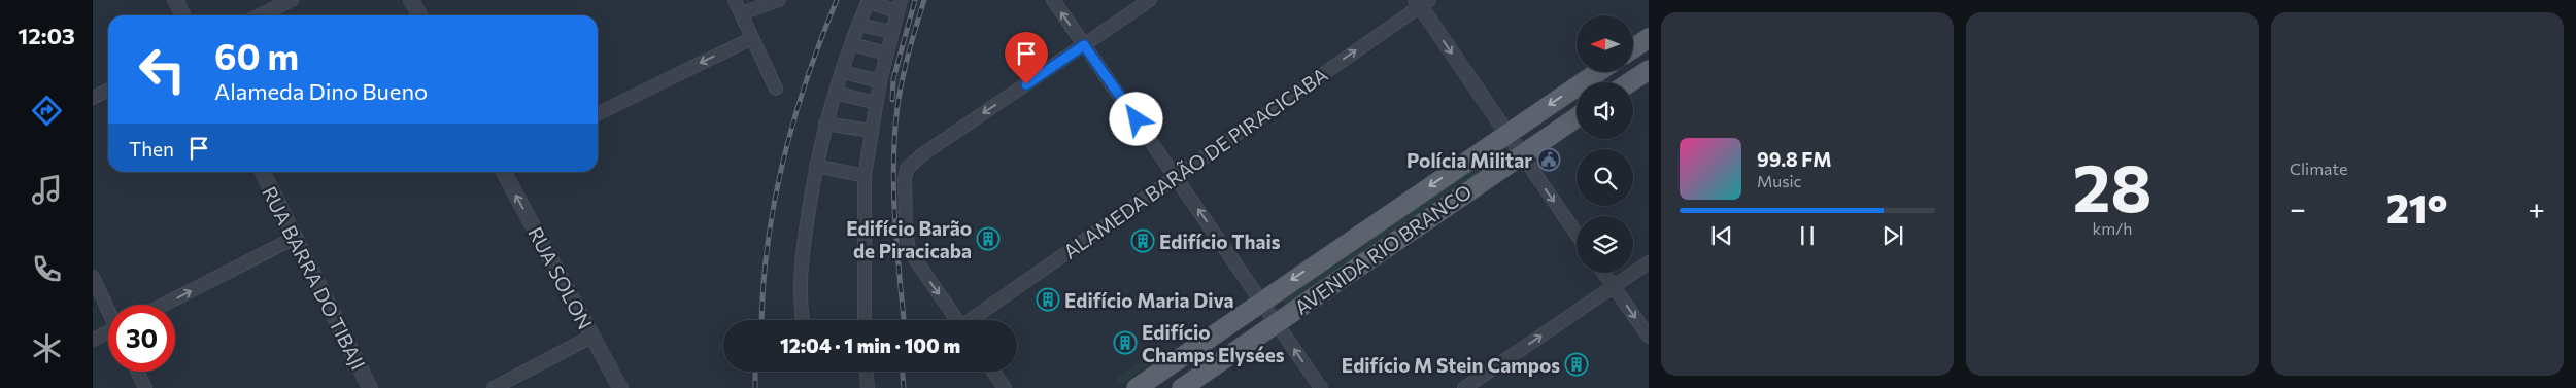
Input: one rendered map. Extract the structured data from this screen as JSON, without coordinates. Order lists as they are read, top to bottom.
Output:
{
  "streets": {
    "main road": ["AVENIDA RIO BRANCO"],
    "street": ["ALAMEDA BARÃO DE PIRACICABA", "RUA BARRA DO TIBAJI", "RUA SOLON"]
  },
  "one_way": ["ALAMEDA BARÃO DE PIRACICABA", "RUA SOLON"],
  "places": {
    "public building": ["Polícia Militar"],
    "building": [
      "Edifício Barão de Piracicaba",
      "Edifício Thais",
      "Edifício Maria Diva",
      "Edifício Champs Elysées",
      "Edifício M Stein Campos"
    ]
  },
  "north": "left",
  "page": {
    "tabs": "12:03",
    "tile": [
      ["28", "km/h"],
      "Climate"
    ],
    "turn": ["60 m", "Alameda Dino Bueno"],
    "then": "Then",
    "song": ["99.8 FM", "Music"],
    "heat": ["−", "21°", "+"],
    "limit": "30",
    "trip": "12:04 · 1 min · 100 m"
  }
}
